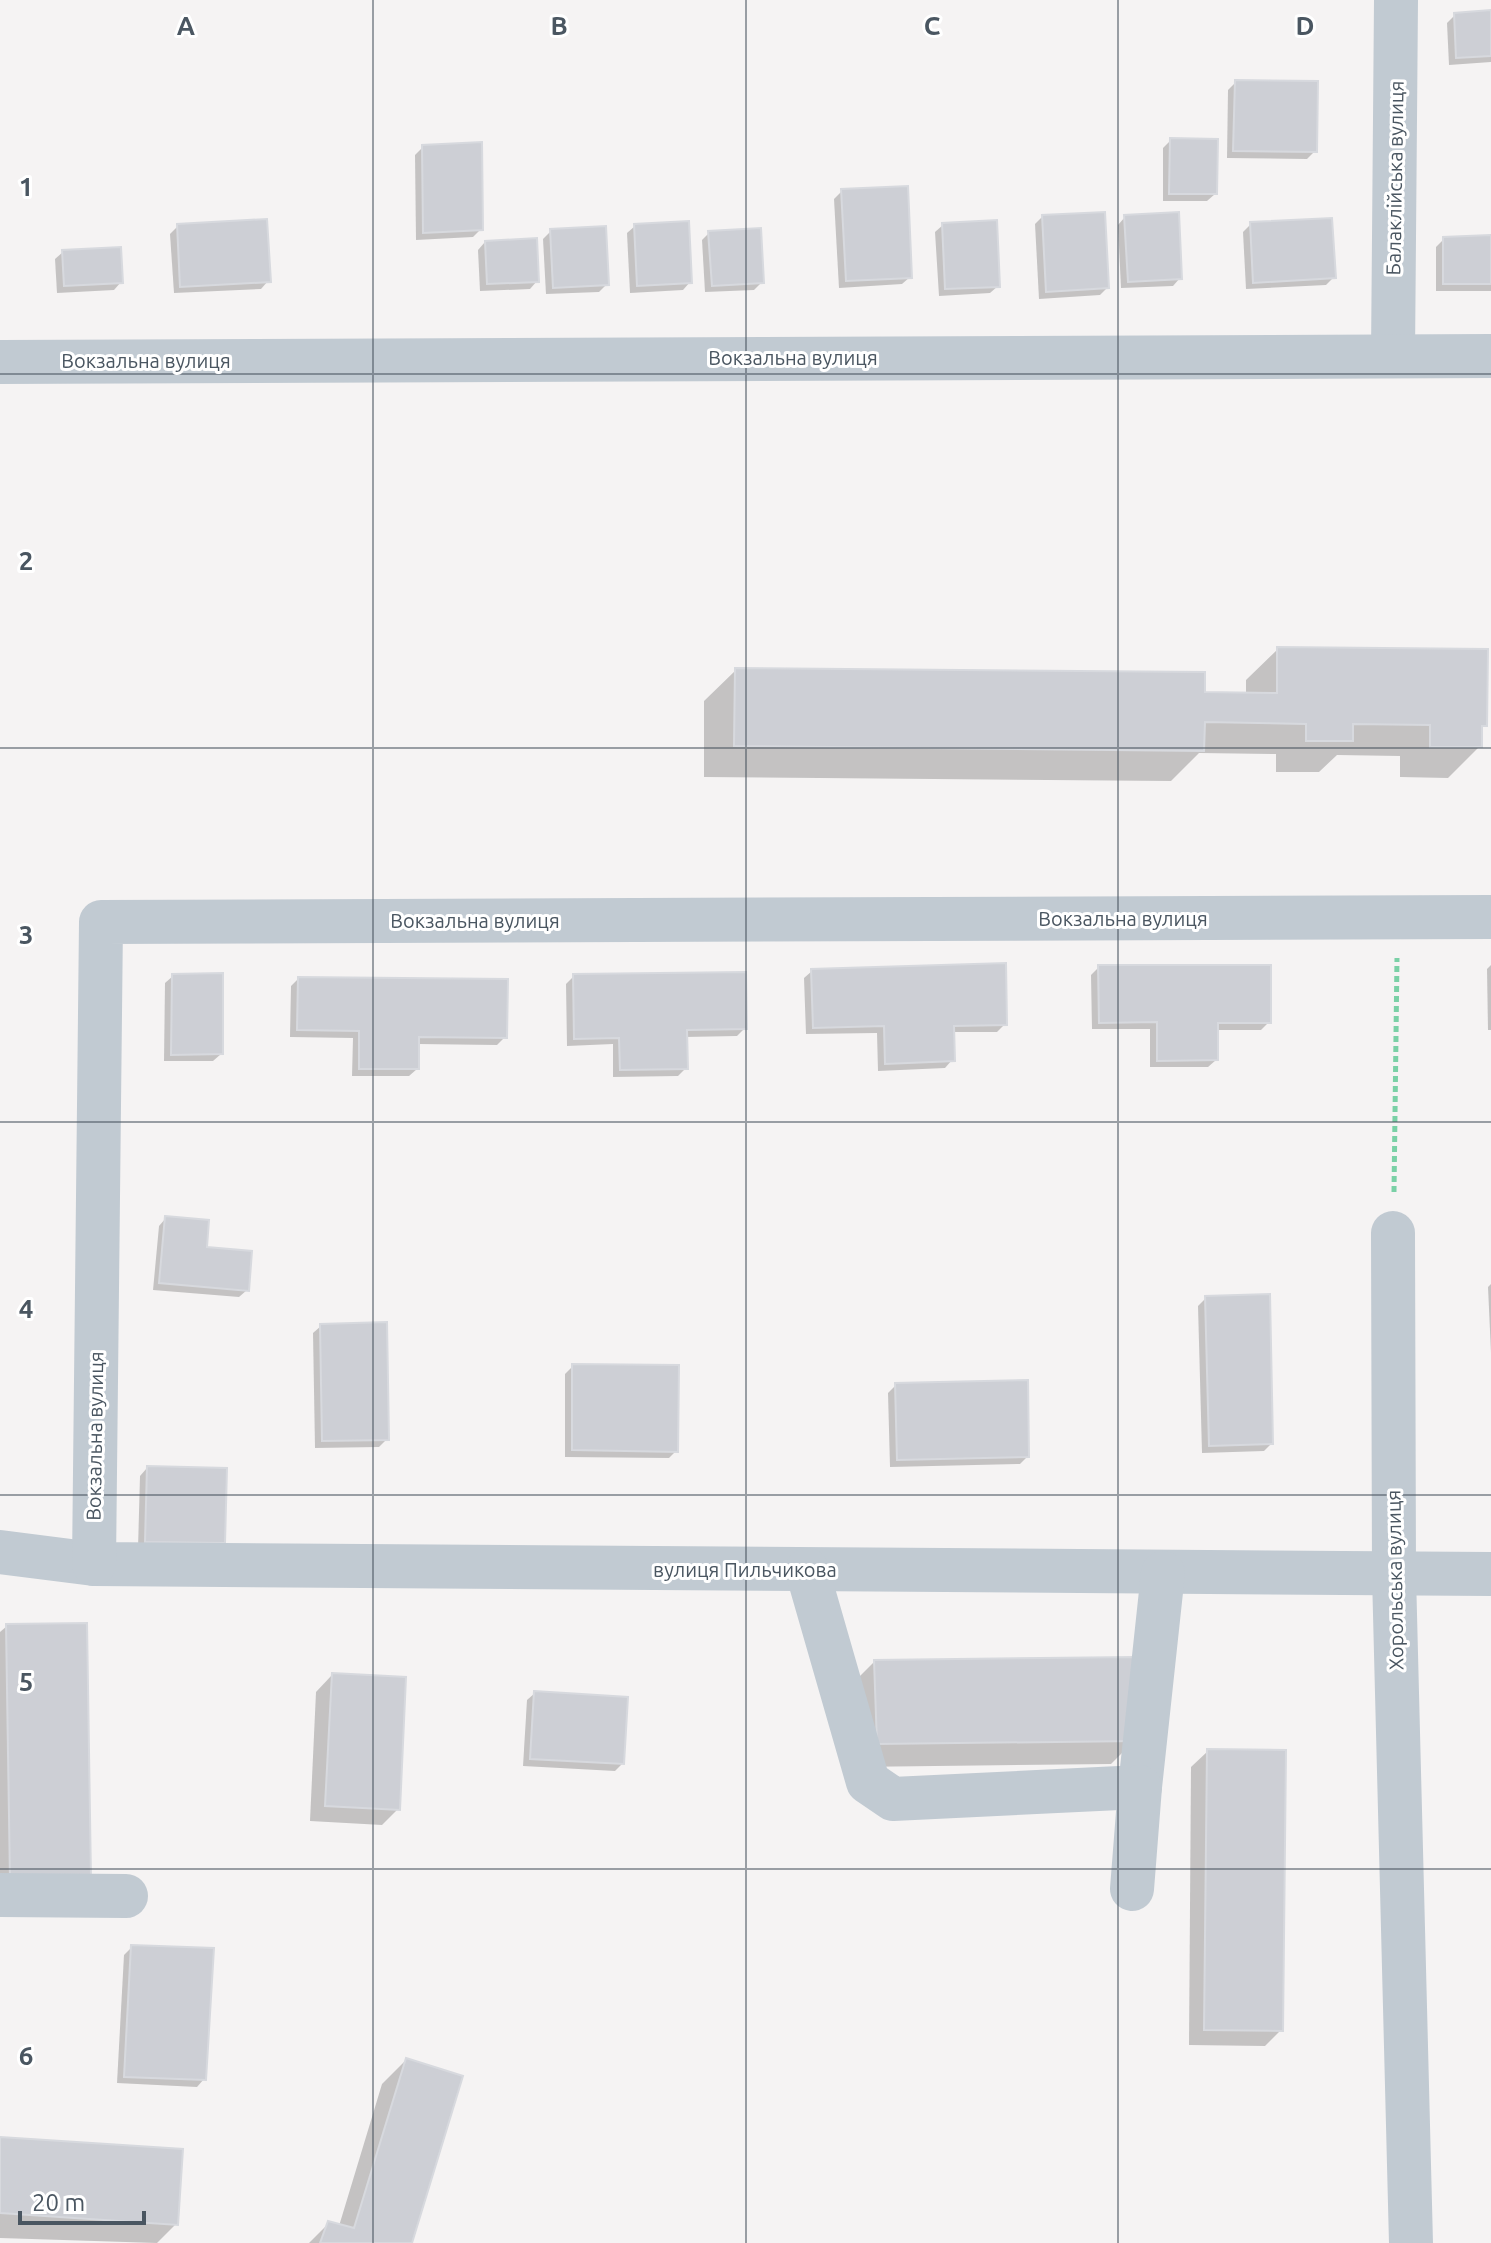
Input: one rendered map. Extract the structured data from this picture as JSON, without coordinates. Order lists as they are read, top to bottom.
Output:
{
  "streets": {
    "street": [
      "Балаклійська вулиця",
      "Вокзальна вулиця",
      "вулиця Пильчикова",
      "Хорольська вулиця"
    ]
  },
  "crossings": [
    ["Балаклійська вулиця", "Вокзальна вулиця"],
    ["Вокзальна вулиця", "вулиця Пильчикова"],
    ["вулиця Пильчикова", "Хорольська вулиця"]
  ],
  "scale_bar": "20 m",
  "grid": {
    "columns": [
      "A",
      "B",
      "C",
      "D"
    ],
    "rows": [
      "1",
      "2",
      "3",
      "4",
      "5",
      "6"
    ]
  }
}
